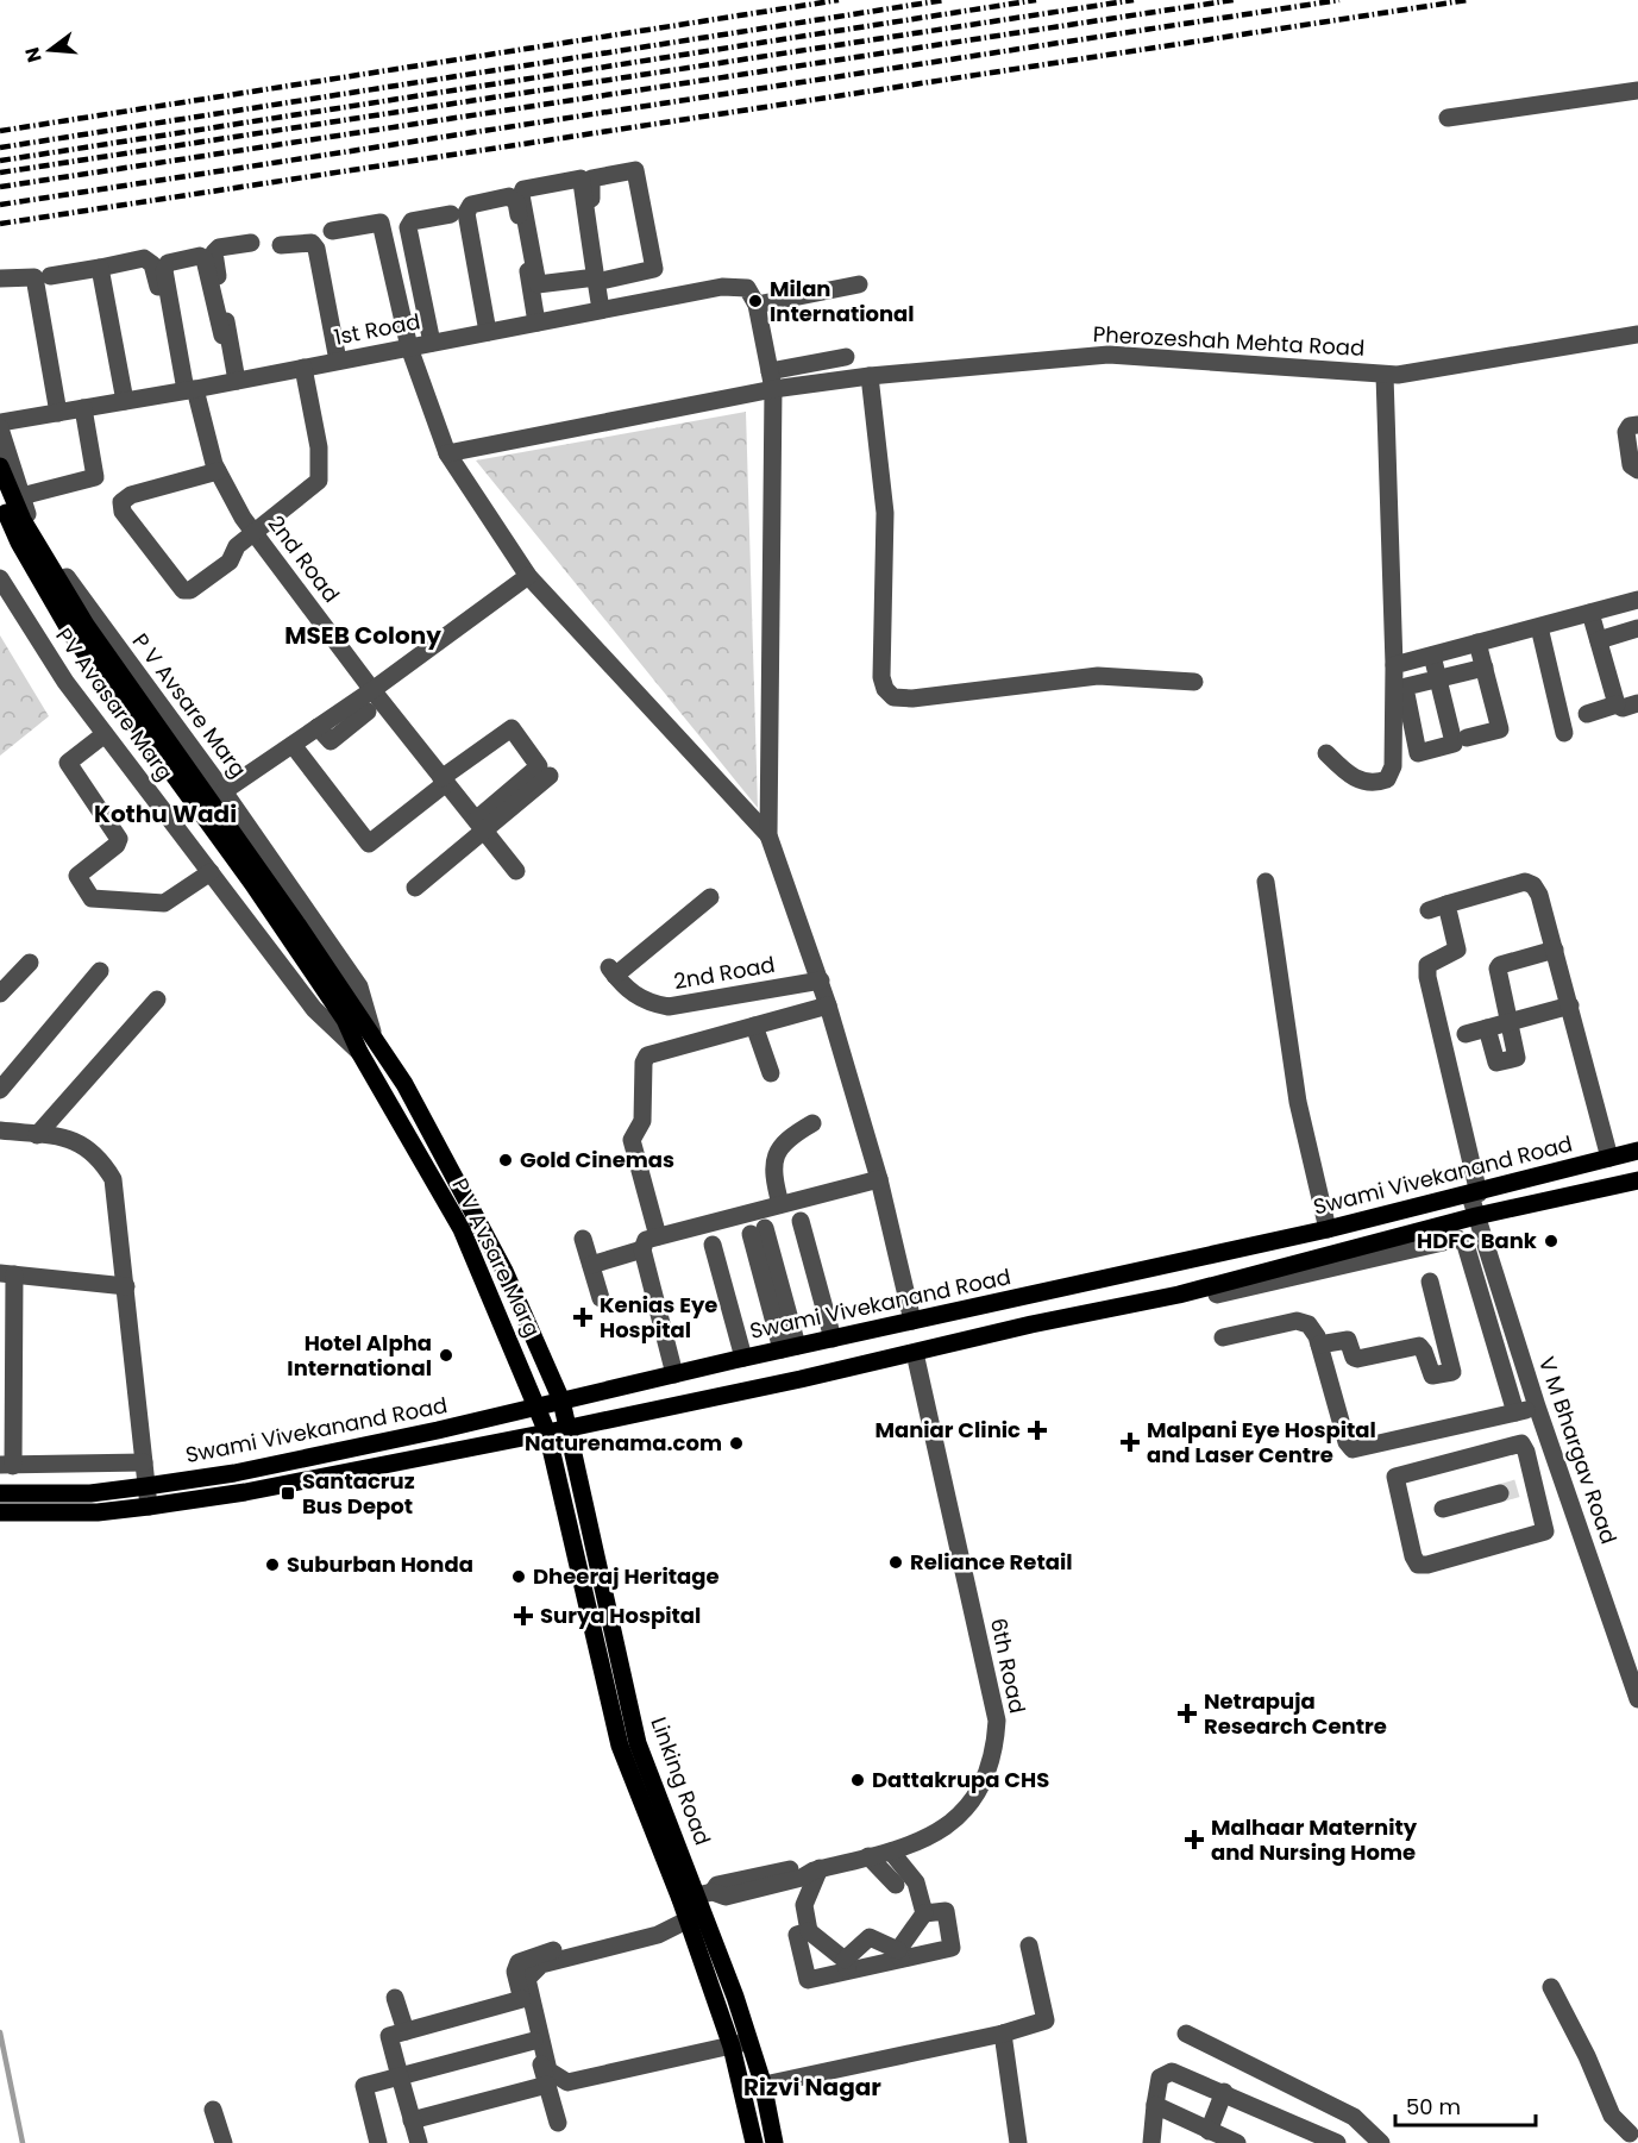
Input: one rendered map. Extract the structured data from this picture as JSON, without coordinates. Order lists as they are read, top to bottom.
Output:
{
  "streets": {
    "main road": ["P V Avsare Marg", "Swami Vivekanand Road", "Linking Road"],
    "street": [
      "1st Road",
      "Pherozeshah Mehta Road",
      "2nd Road",
      "PV Avasare Marg",
      "V M Bhargav Road",
      "6th Road"
    ]
  },
  "crossings": [
    ["1st Road", "2nd Road"],
    ["PV Avasare Marg", "P V Avsare Marg"],
    ["P V Avsare Marg", "Swami Vivekanand Road"],
    ["P V Avsare Marg", "Linking Road"],
    ["Swami Vivekanand Road", "V M Bhargav Road"],
    ["Swami Vivekanand Road", "6th Road"],
    ["Swami Vivekanand Road", "Linking Road"],
    ["6th Road", "Linking Road"]
  ],
  "districts": ["MSEB Colony", "Kothu Wadi", "Rizvi Nagar"],
  "places": {
    "other": [
      "Milan International",
      "Gold Cinemas",
      "HDFC Bank",
      "Hotel Alpha International",
      "Naturenama.com",
      "Reliance Retail",
      "Suburban Honda",
      "Dheeraj Heritage",
      "Dattakrupa CHS"
    ],
    "health": [
      "Kenias Eye Hospital",
      "Maniar Clinic",
      "Malpani Eye Hospital and Laser Centre",
      "Surya Hospital",
      "Netrapuja Research Centre",
      "Malhaar Maternity and Nursing Home"
    ],
    "transit": ["Santacruz Bus Depot"]
  },
  "scale_bar": "50 m",
  "north": "left"
}
